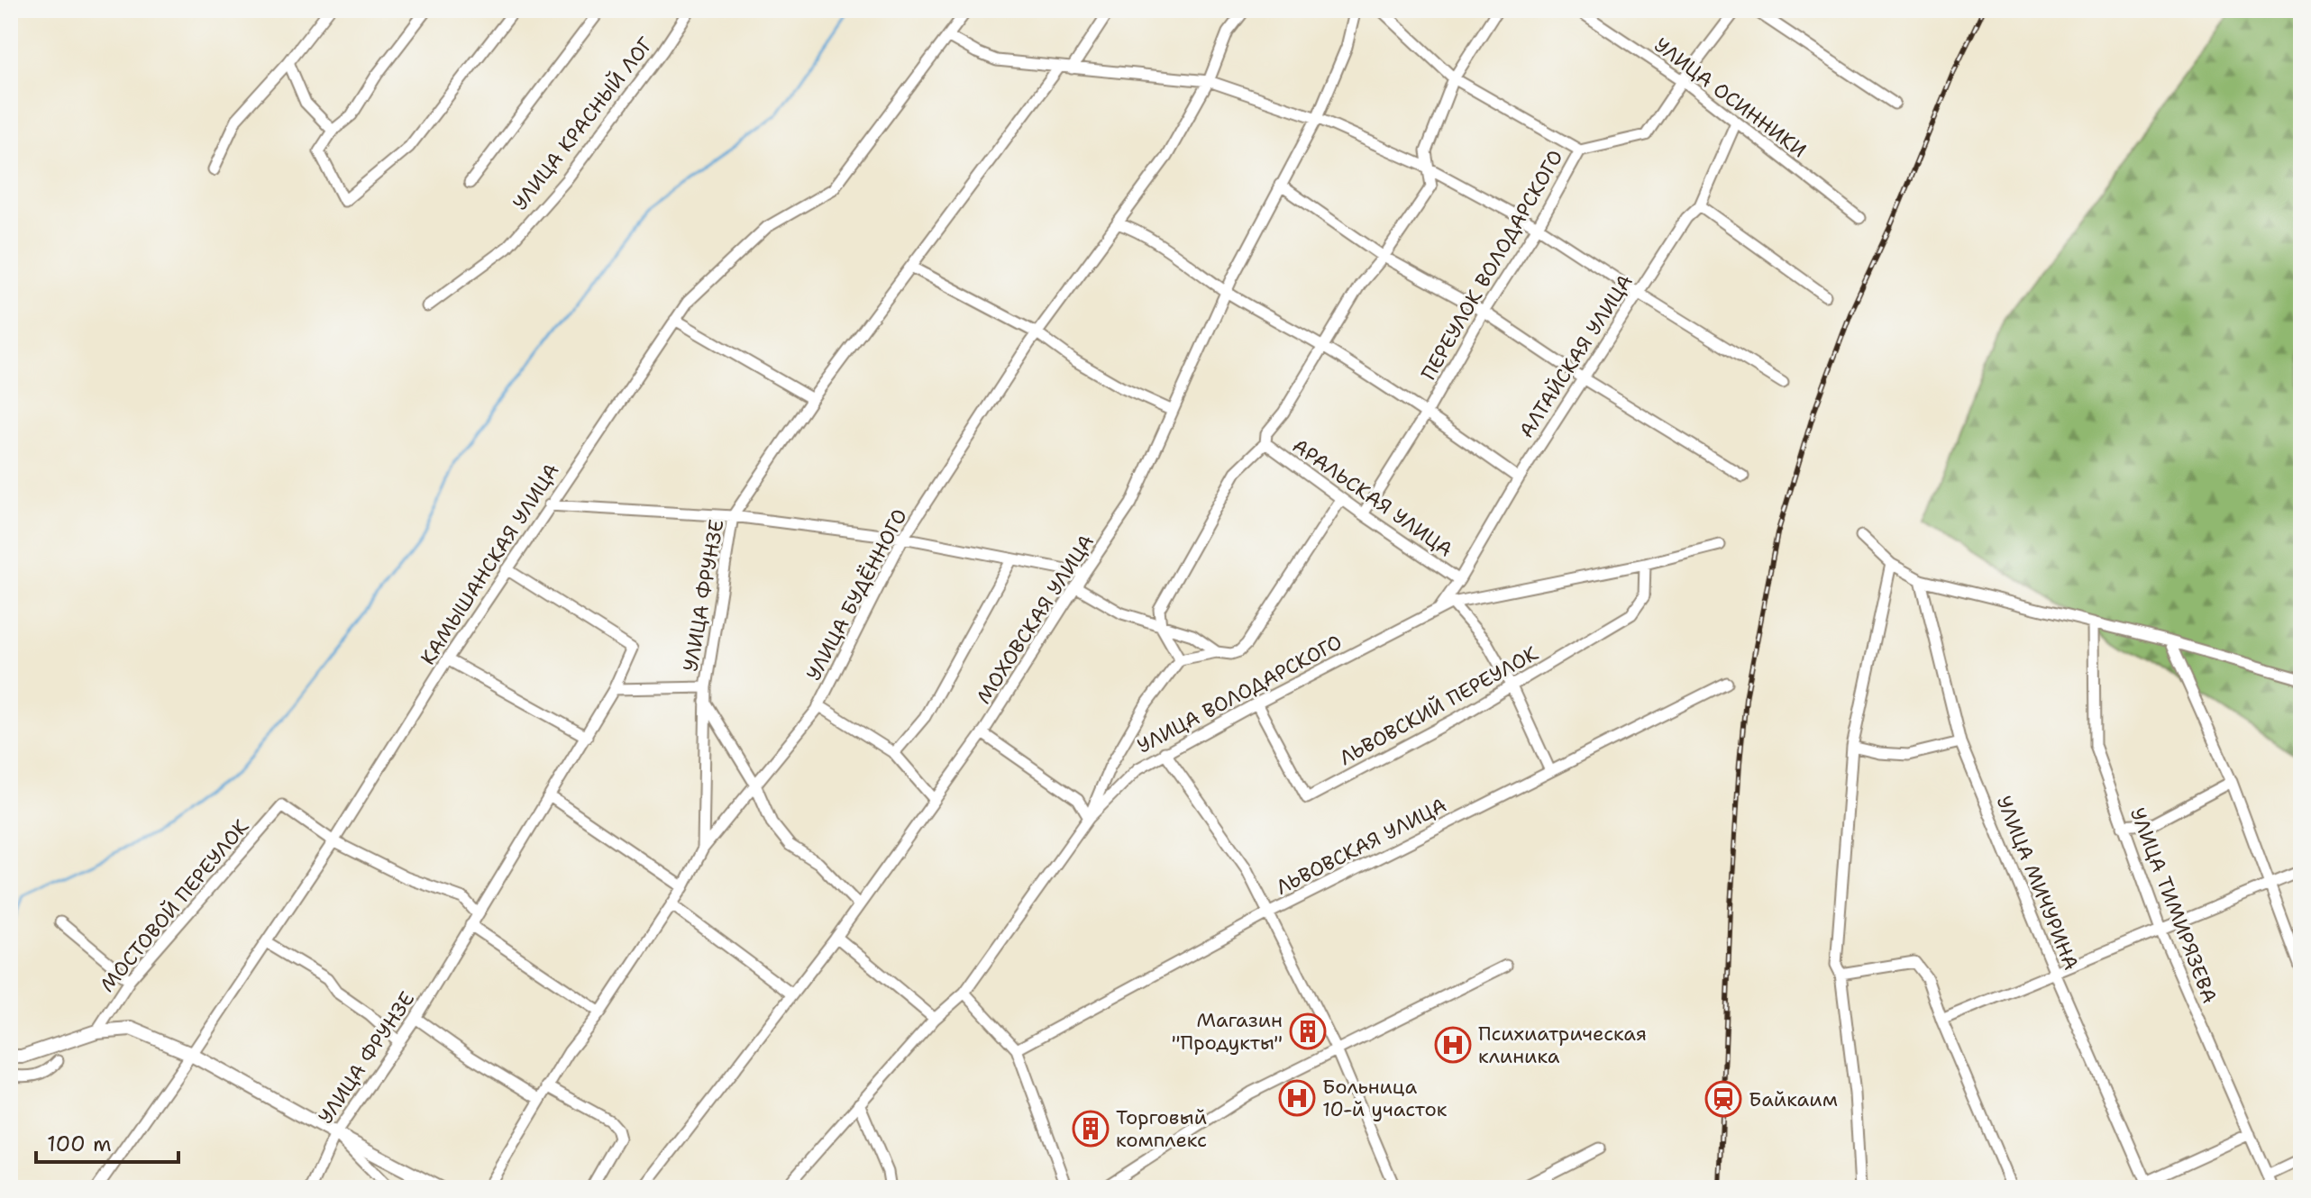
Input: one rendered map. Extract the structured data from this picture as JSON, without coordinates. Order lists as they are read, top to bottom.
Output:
{
  "streets": {
    "street": [
      "УЛИЦА ОСИННИКИ",
      "УЛИЦА КРАСНЫЙ ЛОГ",
      "ПЕРЕУЛОК ВОЛОДАРСКОГО",
      "АЛТАЙСКАЯ УЛИЦА",
      "АРАЛЬСКАЯ УЛИЦА",
      "КАМЫШАНСКАЯ УЛИЦА",
      "УЛИЦА БУДЁННОГО",
      "УЛИЦА ФРУНЗЕ",
      "МОХОВСКАЯ УЛИЦА",
      "УЛИЦА ВОЛОДАРСКОГО",
      "ЛЬВОВСКИЙ ПЕРЕУЛОК",
      "ЛЬВОВСКАЯ УЛИЦА",
      "УЛИЦА МИЧУРИНА",
      "МОСТОВОЙ ПЕРЕУЛОК",
      "УЛИЦА ТИМИРЯЗЕВА"
    ]
  },
  "crossings": [
    ["УЛИЦА ОСИННИКИ", "ПЕРЕУЛОК ВОЛОДАРСКОГО"],
    ["УЛИЦА ОСИННИКИ", "АЛТАЙСКАЯ УЛИЦА"],
    ["ПЕРЕУЛОК ВОЛОДАРСКОГО", "АРАЛЬСКАЯ УЛИЦА"],
    ["АЛТАЙСКАЯ УЛИЦА", "АРАЛЬСКАЯ УЛИЦА"],
    ["АЛТАЙСКАЯ УЛИЦА", "УЛИЦА ВОЛОДАРСКОГО"],
    ["КАМЫШАНСКАЯ УЛИЦА", "МОСТОВОЙ ПЕРЕУЛОК"],
    ["УЛИЦА ВОЛОДАРСКОГО", "ЛЬВОВСКИЙ ПЕРЕУЛОК"]
  ],
  "places": {
    "building": ["Магазин \"Продукты\"", "Торговый комплекс"],
    "hospital": ["Психиатрическая клиника", "Больница 10-й участок"],
    "station": ["Байкаим"]
  },
  "scale_bar": "100 m"
}
